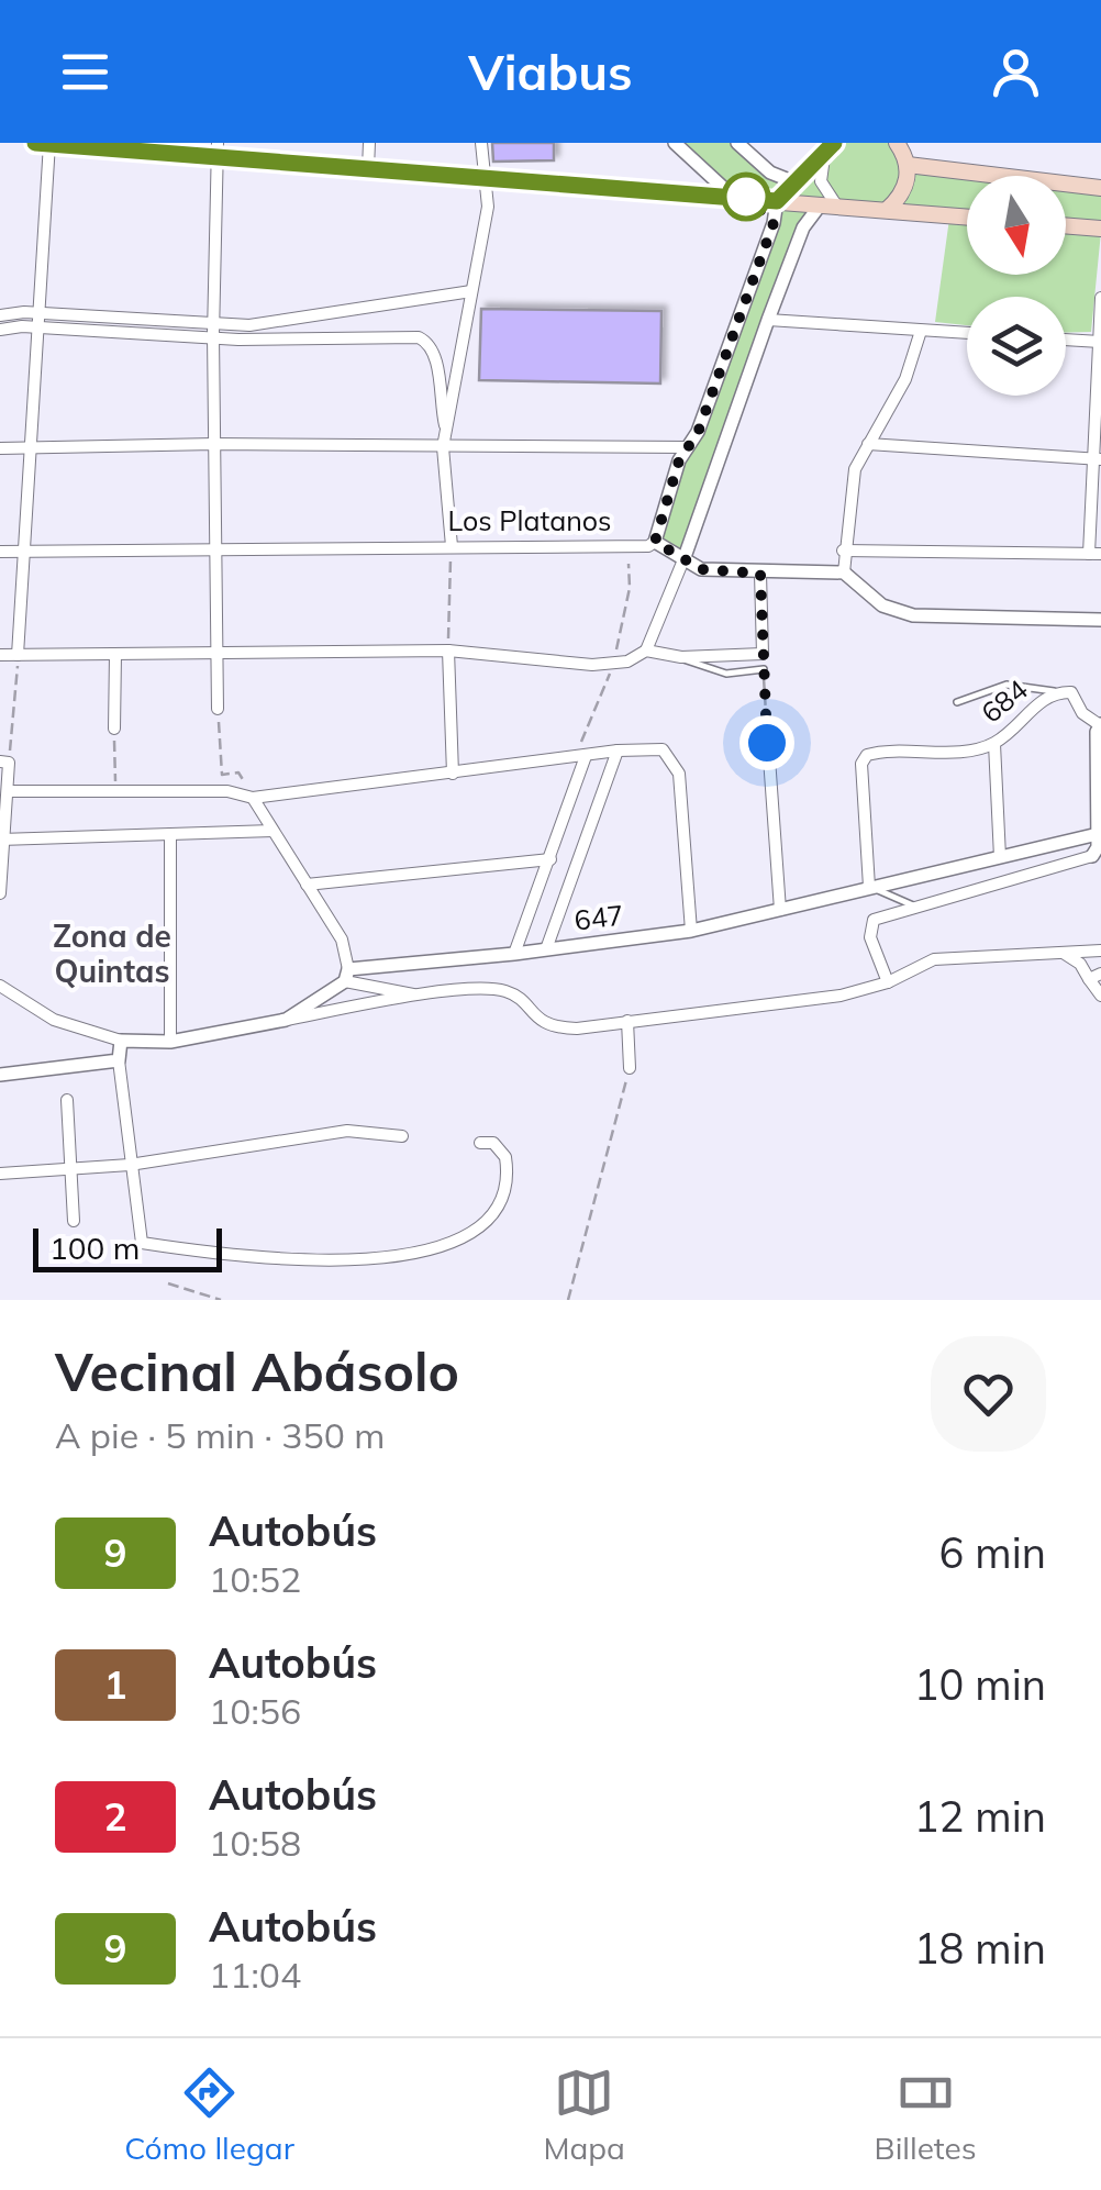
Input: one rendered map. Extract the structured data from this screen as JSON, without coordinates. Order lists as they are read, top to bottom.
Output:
{
  "streets": {
    "street": ["Los Platanos", "684", "647"]
  },
  "crossings": [
    ["684", "647"]
  ],
  "districts": ["Zona de Quintas"],
  "lines": ["bus line 9"],
  "scale_bar": "100 m",
  "north": "bottom",
  "page": {
    "header": "Viabus",
    "scale": "100 m",
    "heading": ["Vecinal Abásolo", "A pie · 5 min · 350 m"],
    "list": [
      {
        "mark": "9",
        "name": "Autobús",
        "note": "10:52",
        "value": "6 min"
      },
      {
        "mark": "1",
        "name": "Autobús",
        "note": "10:56",
        "value": "10 min"
      },
      {
        "mark": "2",
        "name": "Autobús",
        "note": "10:58",
        "value": "12 min"
      },
      {
        "mark": "9",
        "name": "Autobús",
        "note": "11:04",
        "value": "18 min"
      }
    ],
    "tabs": ["Cómo llegar", "Mapa", "Billetes"]
  }
}
